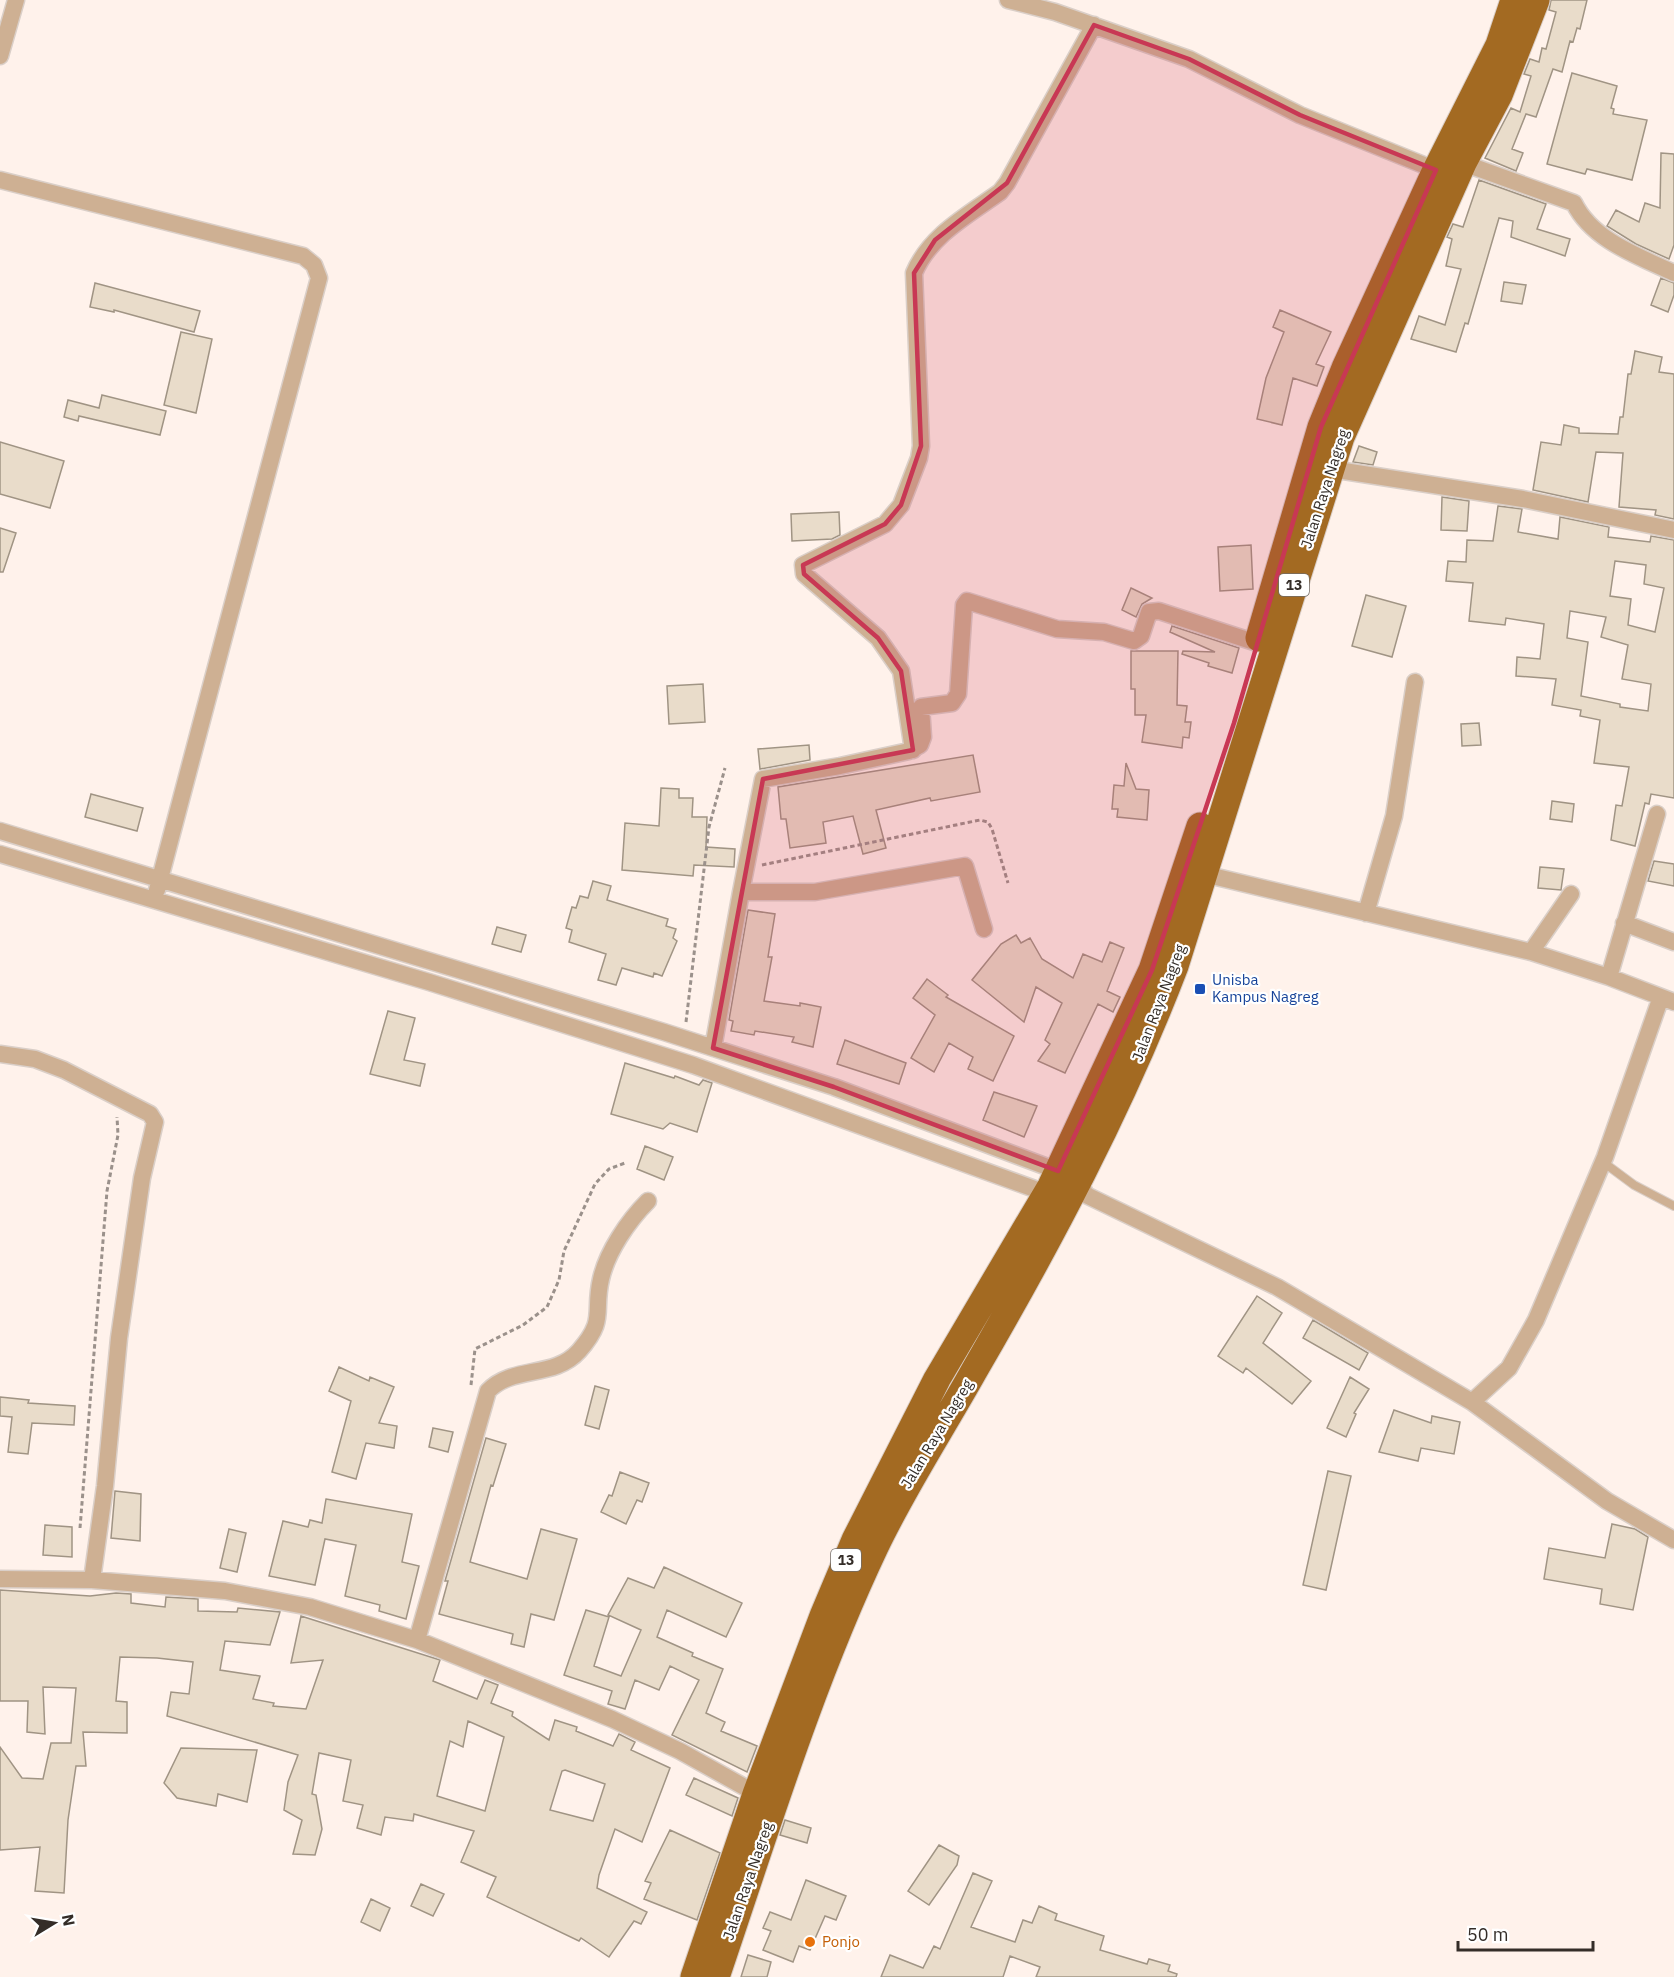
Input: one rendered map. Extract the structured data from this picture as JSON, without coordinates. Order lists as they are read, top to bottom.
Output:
{
  "streets": {
    "highway": ["Jalan Raya Nagreg", "13"]
  },
  "places": {
    "transit": ["Unisba Kampus Nagreg"],
    "other": ["Ponjo"]
  },
  "scale_bar": "50 m",
  "north": "right"
}
